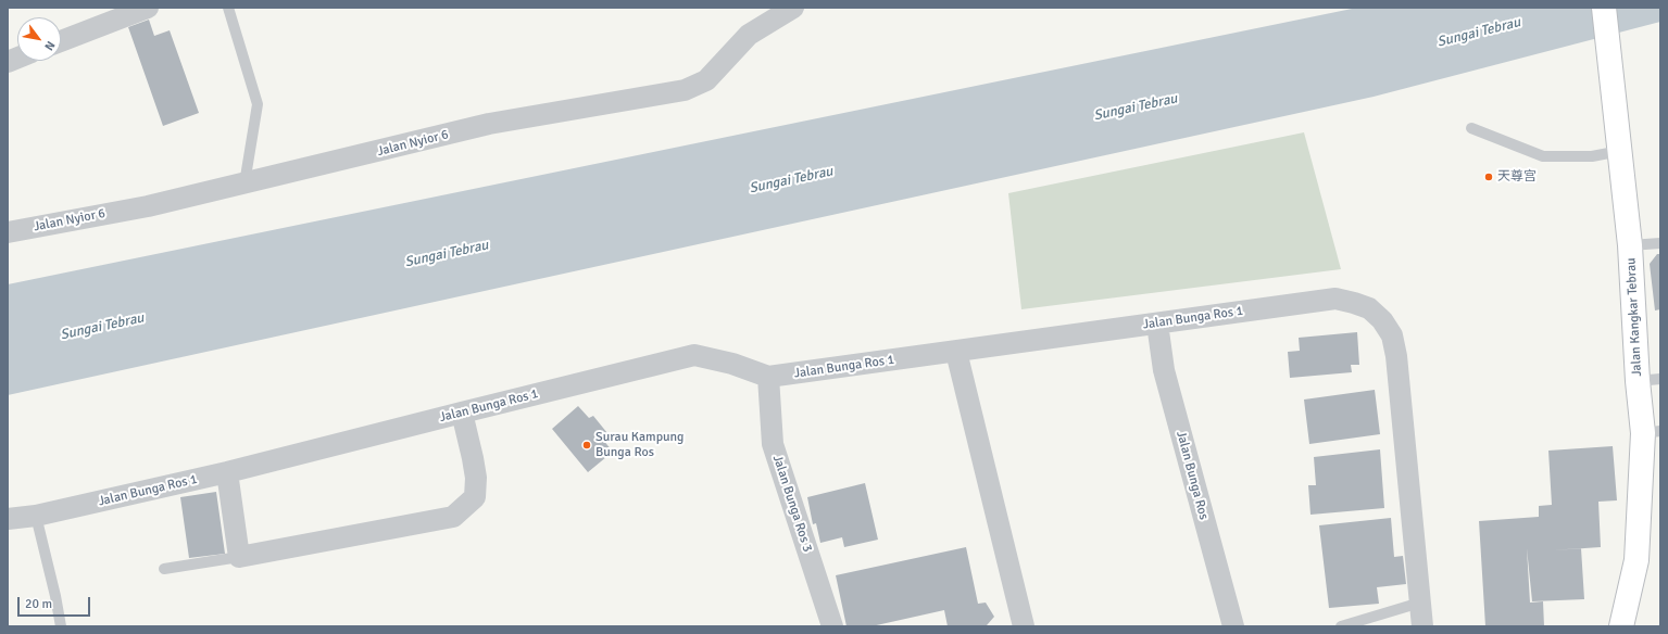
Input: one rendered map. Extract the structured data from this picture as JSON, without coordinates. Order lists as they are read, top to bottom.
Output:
{
  "streets": {
    "main road": ["Jalan Kangkar Tebrau"],
    "street": [
      "Jalan Nyior 6",
      "Jalan Bunga Ros 1",
      "Jalan Bunga Ros",
      "Jalan Bunga Ros 3"
    ]
  },
  "crossings": [
    ["Jalan Bunga Ros 1", "Jalan Bunga Ros"],
    ["Jalan Bunga Ros 1", "Jalan Bunga Ros 3"]
  ],
  "water": ["Sungai Tebrau"],
  "places": ["天尊宫", "Surau Kampung Bunga Ros"],
  "scale_bar": "20 m",
  "north": "bottom right"
}
